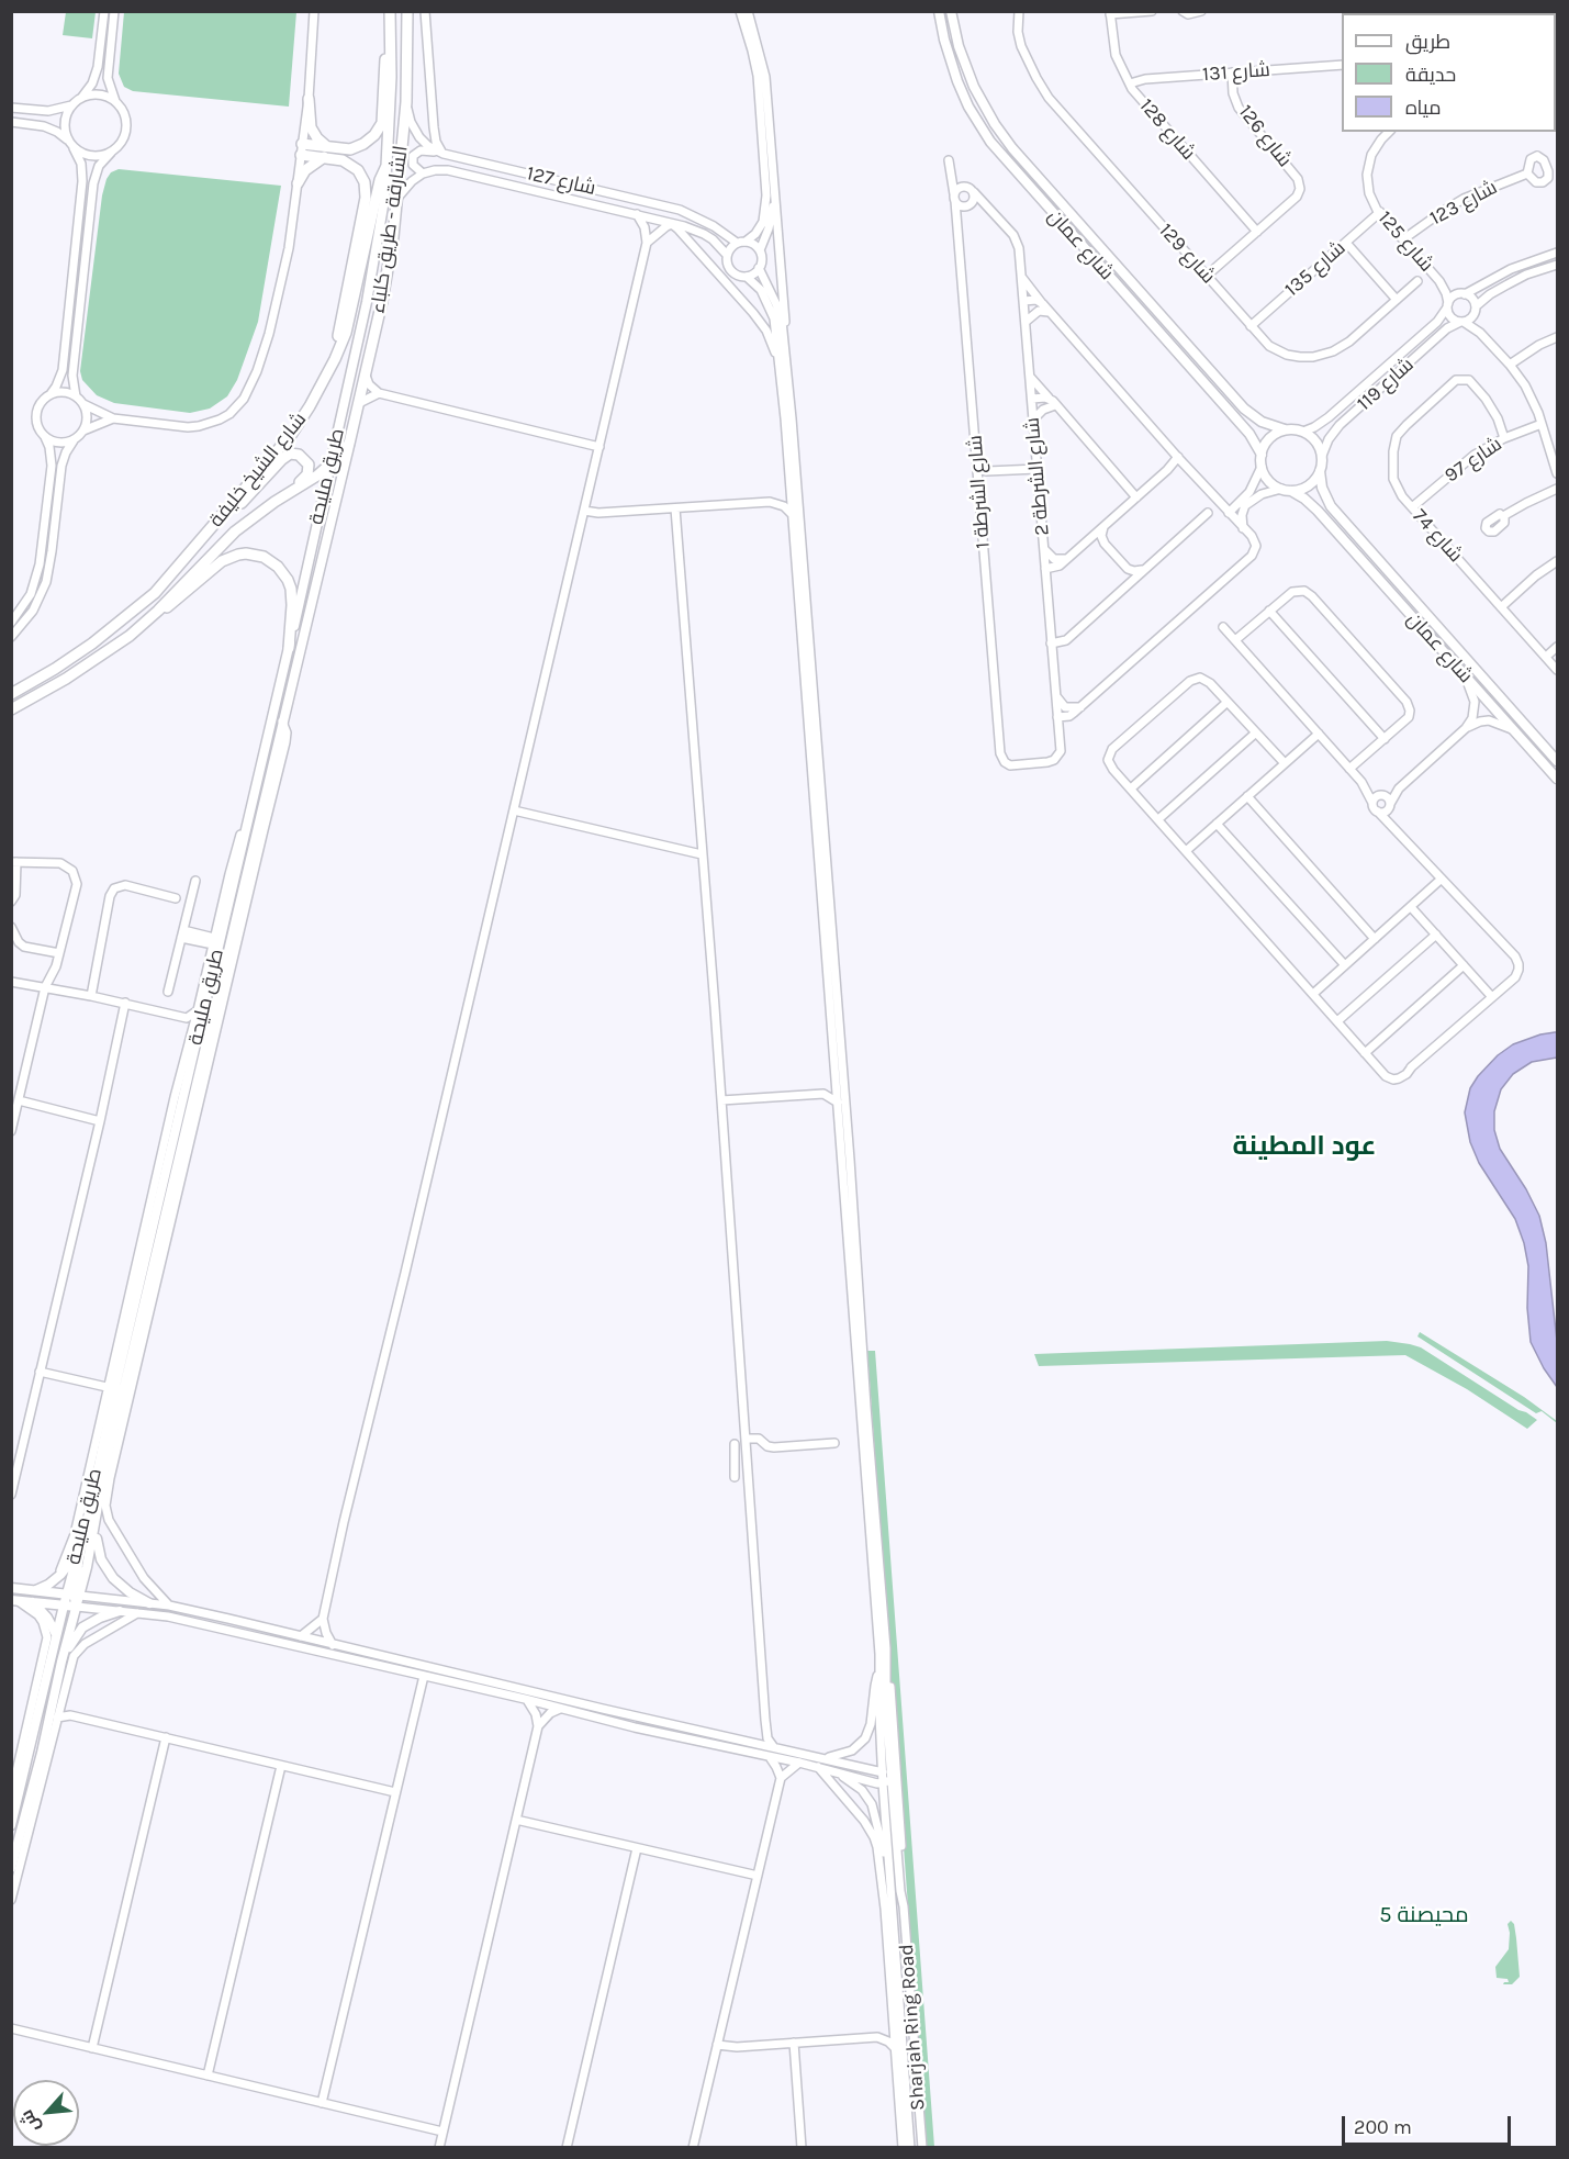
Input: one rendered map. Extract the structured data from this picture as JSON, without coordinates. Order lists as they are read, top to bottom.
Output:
{
  "streets": {
    "highway": ["الشارقة - طريق كلباء", "شارع الشيخ خليفة"],
    "main road": ["شارع عمان", "طريق مليحة"],
    "street": [
      "شارع 131",
      "شارع 128",
      "شارع 126",
      "شارع 127",
      "شارع 123",
      "شارع 125",
      "شارع 129",
      "شارع 135",
      "شارع 119",
      "شارع 97",
      "شارع الشرطة 2",
      "شارع الشرطة 1",
      "شارع 74",
      "Sharjah Ring Road"
    ]
  },
  "crossings": [
    ["شارع 131", "شارع 128"],
    ["شارع 131", "شارع 126"],
    ["شارع 128", "شارع 126"],
    ["شارع 126", "شارع 129"],
    ["شارع 123", "شارع 125"],
    ["الشارقة - طريق كلباء", "شارع الشيخ خليفة"],
    ["الشارقة - طريق كلباء", "طريق مليحة"],
    ["شارع 125", "شارع 135"],
    ["شارع 125", "شارع 119"],
    ["شارع عمان", "شارع 119"],
    ["شارع 129", "شارع 135"],
    ["شارع 97", "شارع 74"],
    ["شارع الشيخ خليفة", "طريق مليحة"],
    ["شارع الشرطة 2", "شارع الشرطة 1"]
  ],
  "districts": ["عود المطينة", "محيصنة 5"],
  "legend": ["طريق", "حديقة", "مياه"],
  "scale_bar": "200 m",
  "north": "bottom left"
}
